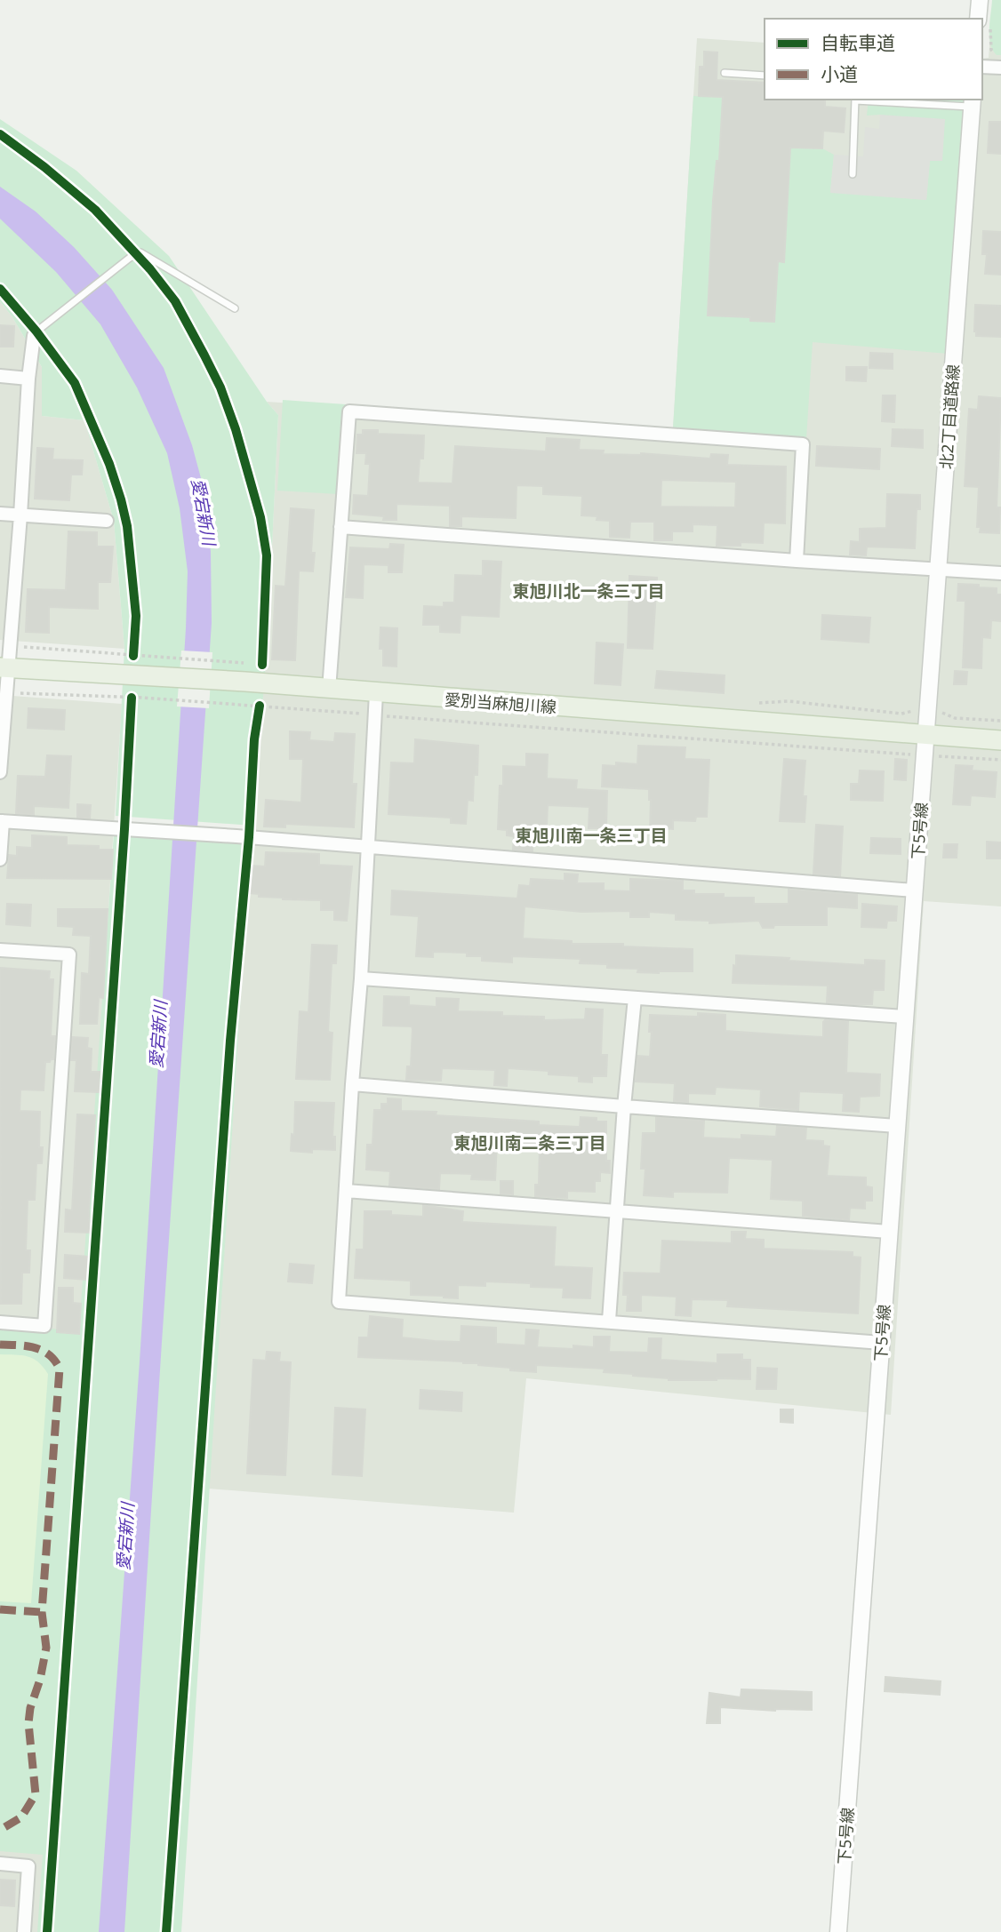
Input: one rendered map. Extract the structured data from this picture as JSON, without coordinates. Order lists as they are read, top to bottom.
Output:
{
  "streets": {
    "main road": ["愛別当麻旭川線"],
    "street": ["北2丁目道路線", "下5号線"]
  },
  "crossings": [
    ["北2丁目道路線", "愛別当麻旭川線"],
    ["北2丁目道路線", "下5号線"],
    ["愛別当麻旭川線", "下5号線"]
  ],
  "districts": ["東旭川北一条三丁目", "東旭川南一条三丁目", "東旭川南二条三丁目"],
  "water": ["愛宕新川"],
  "legend": ["自転車道", "小道"]
}
